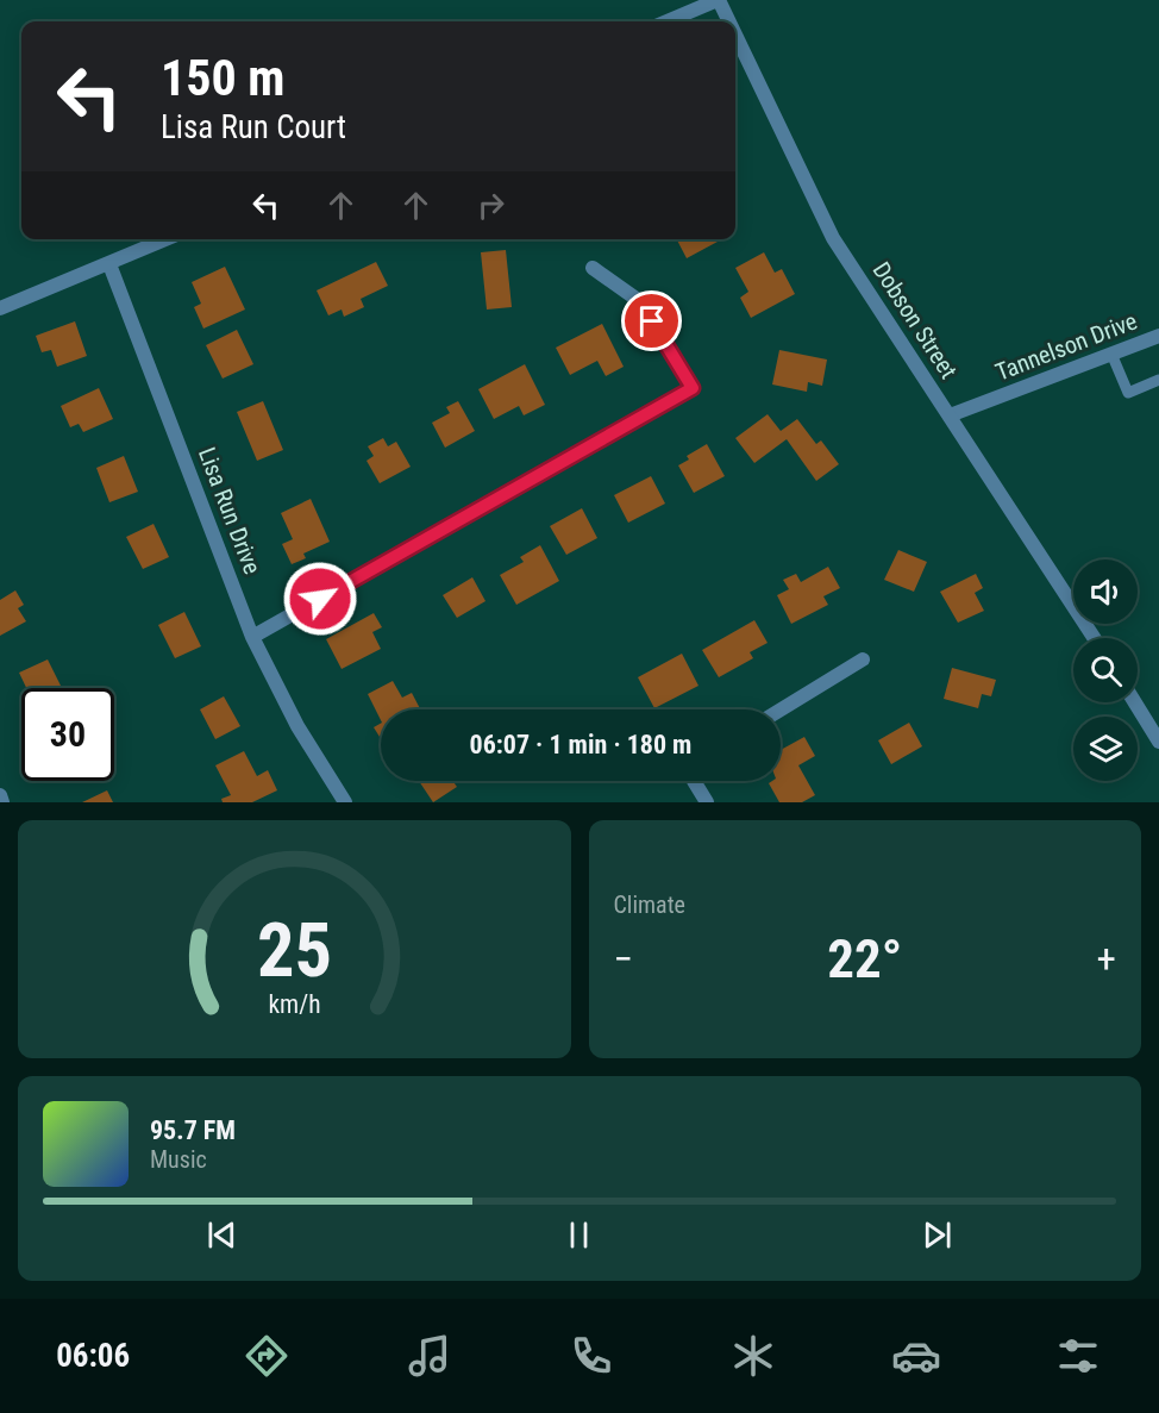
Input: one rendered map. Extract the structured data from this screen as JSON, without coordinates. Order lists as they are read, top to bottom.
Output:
{
  "streets": {
    "street": ["Dobson Street", "Tannelson Drive", "Lisa Run Drive"]
  },
  "crossings": [
    ["Dobson Street", "Tannelson Drive"]
  ],
  "page": {
    "turn": ["150 m", "Lisa Run Court"],
    "limit": "30",
    "trip": "06:07 · 1 min · 180 m",
    "tile": "Climate",
    "heat": ["−", "22°", "+"],
    "song": ["95.7 FM", "Music"],
    "tabs": "06:06",
    "gauge": ["25", "km/h"]
  }
}
